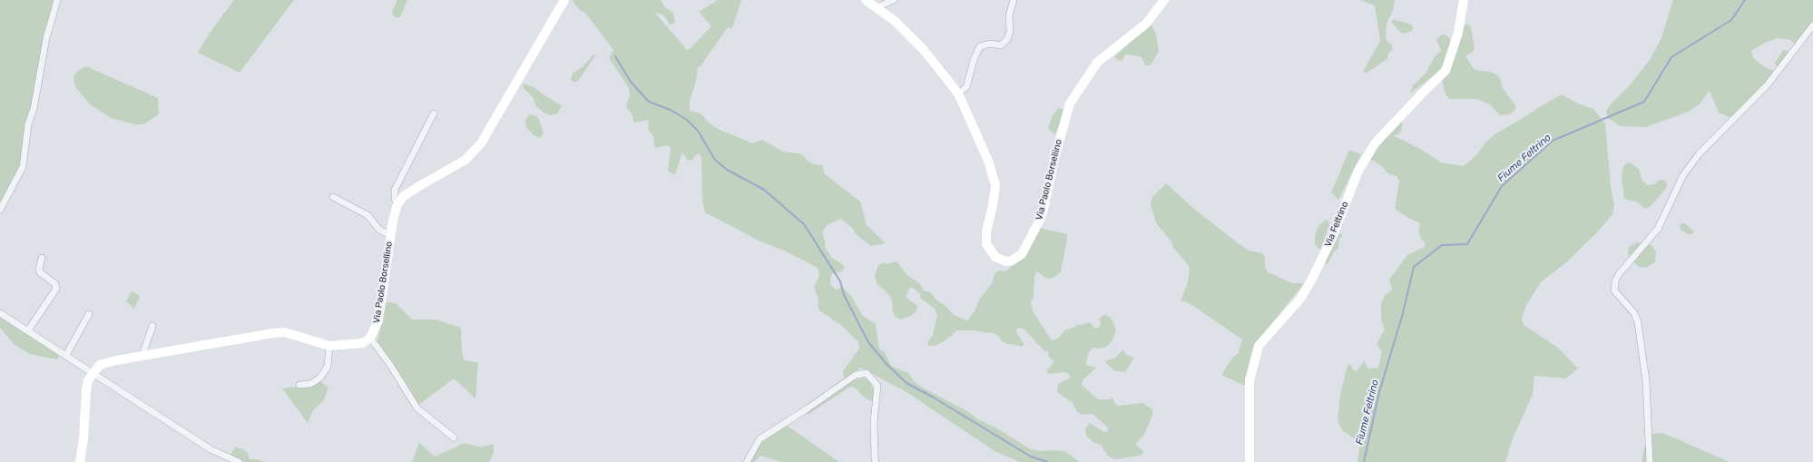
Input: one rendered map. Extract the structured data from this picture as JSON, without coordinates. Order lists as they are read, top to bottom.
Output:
{
  "streets": {
    "street": ["Via Paolo Borsellino", "Via Feltrino"]
  },
  "water": ["Fiume Feltrino"]
}
